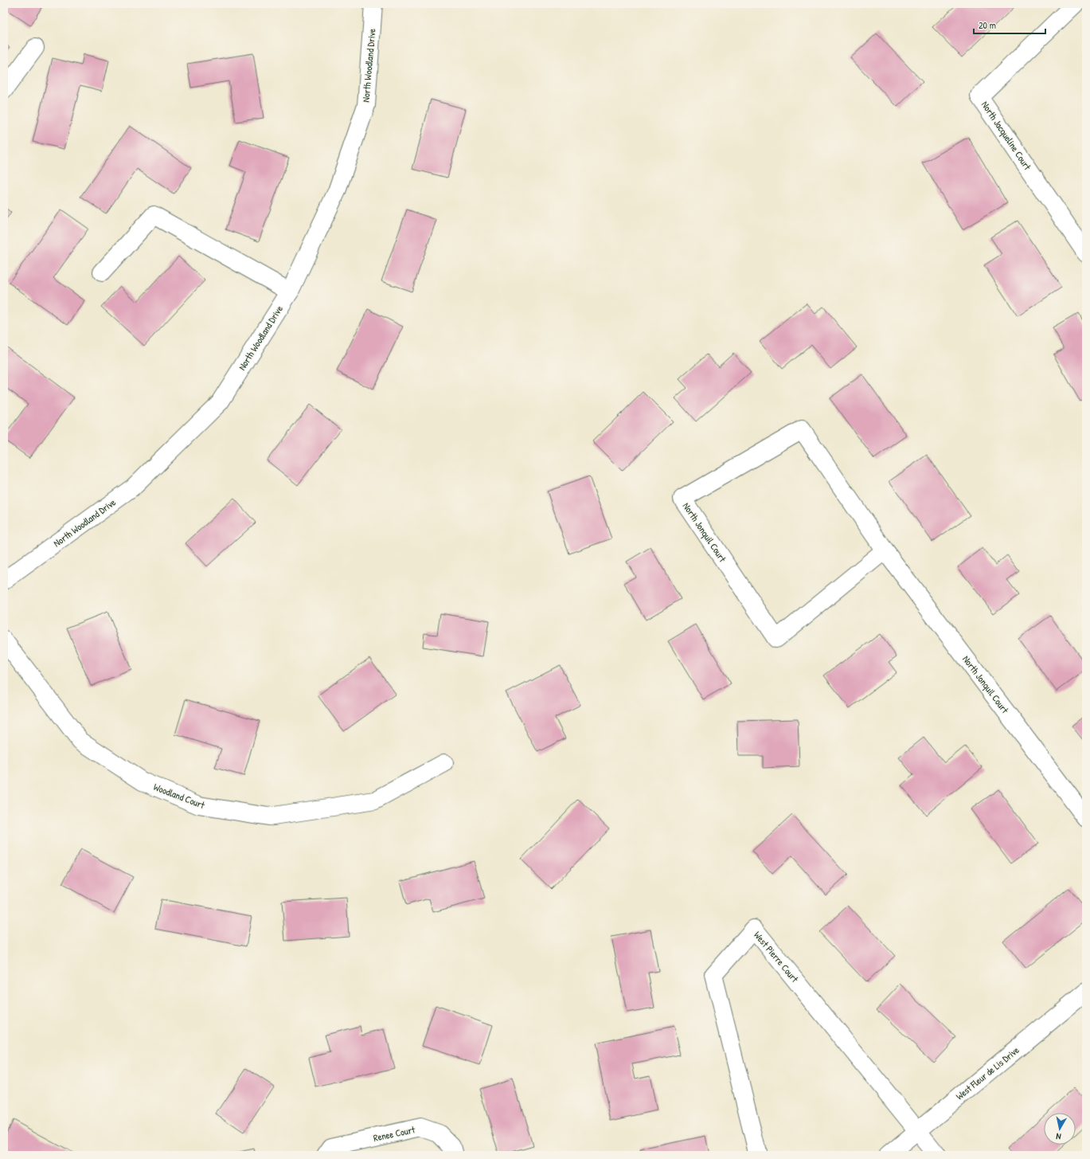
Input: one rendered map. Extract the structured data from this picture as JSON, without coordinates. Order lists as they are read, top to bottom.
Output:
{
  "streets": {
    "street": [
      "North Woodland Drive",
      "North Jacqueline Court",
      "North Jonquil Court",
      "Woodland Court",
      "West Pierre Court",
      "West Fleur de Lis Drive",
      "Renee Court"
    ]
  },
  "crossings": [
    ["West Pierre Court", "West Fleur de Lis Drive"]
  ],
  "scale_bar": "20 m",
  "north": "bottom"
}
